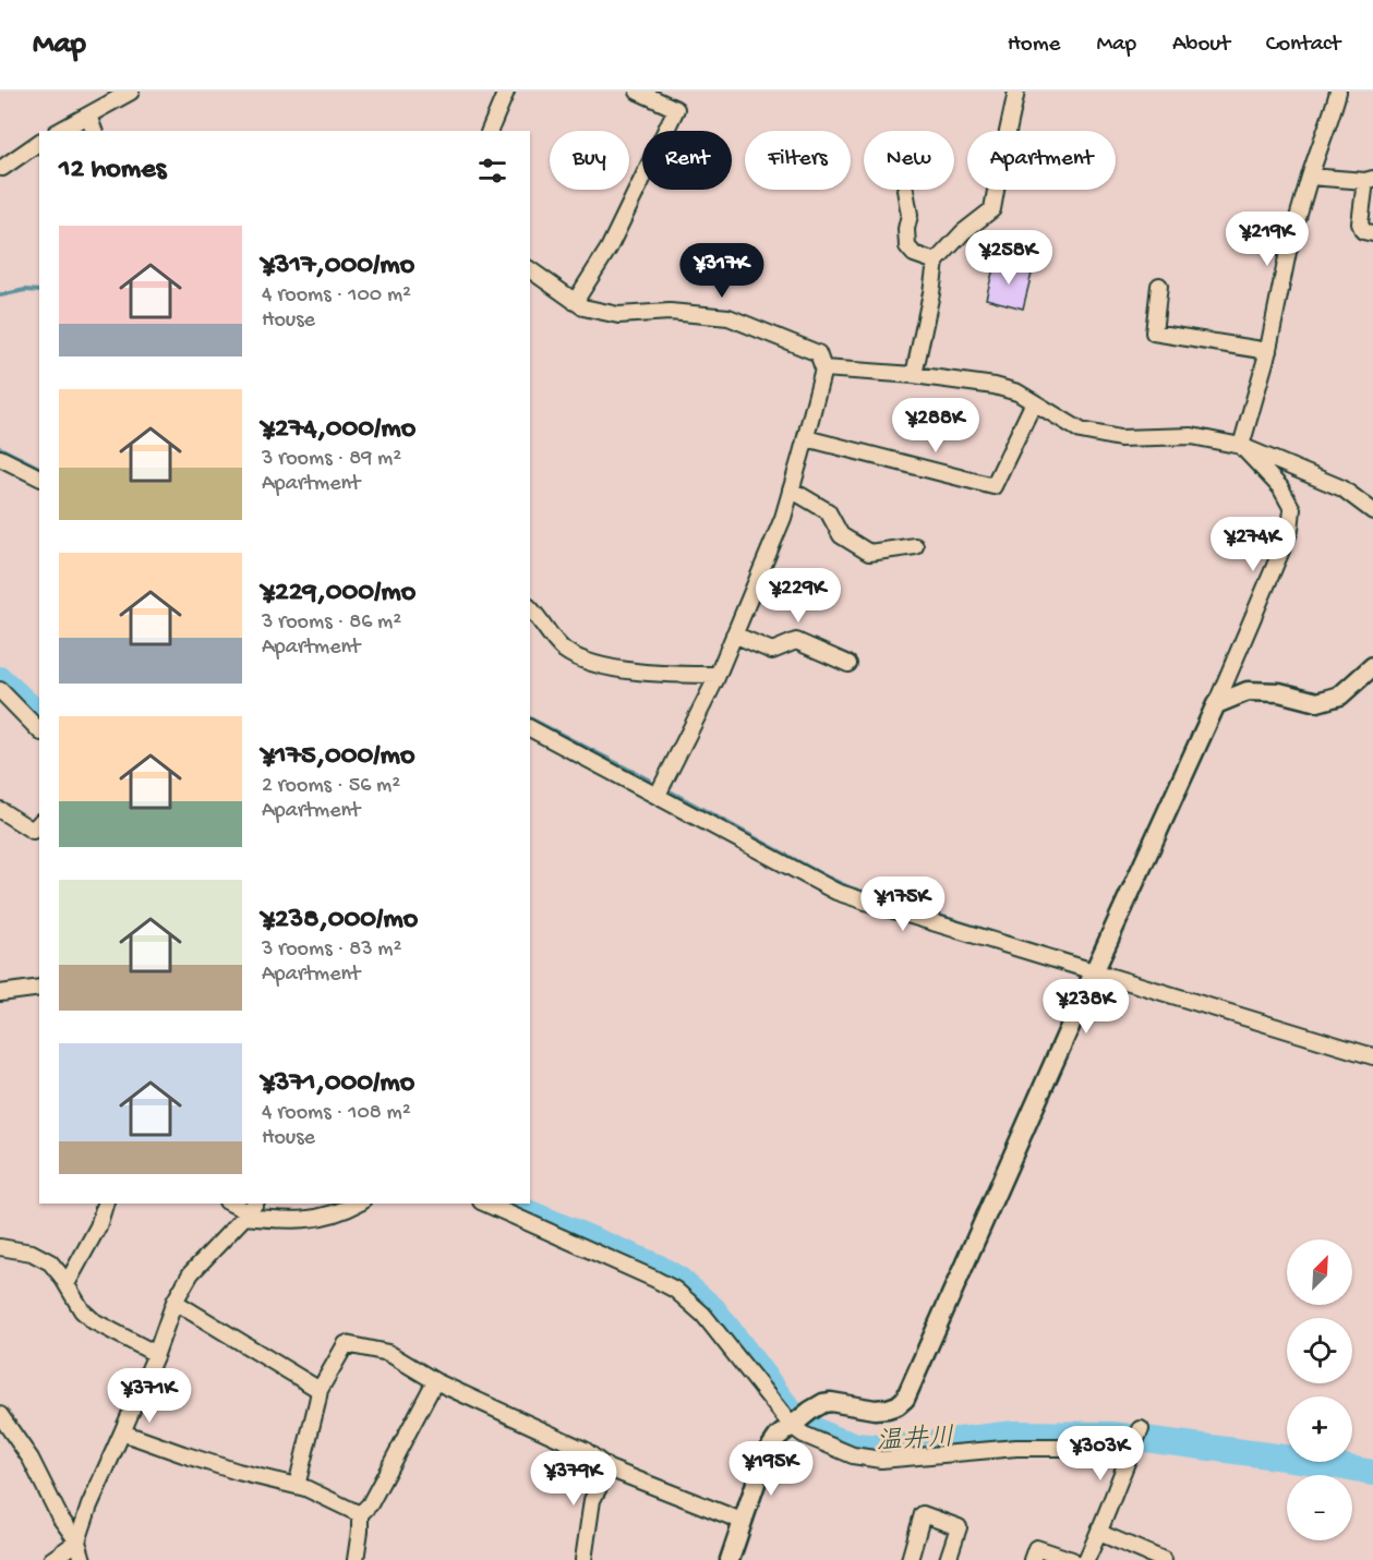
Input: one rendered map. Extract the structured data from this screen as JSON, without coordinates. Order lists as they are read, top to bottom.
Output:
{
  "water": ["温井川"],
  "north": "top right",
  "page": {
    "header": "Map",
    "nav": [
      "Home",
      "Map",
      "About",
      "Contact"
    ],
    "chip": [
      "Buy",
      "Rent",
      "Filters",
      "New",
      "Apartment"
    ],
    "heading": "12 homes",
    "list": [
      {
        "name": "¥317,000/mo",
        "note": "4 rooms · 100 m² · House"
      },
      {
        "name": "¥274,000/mo",
        "note": "3 rooms · 89 m² · Apartment"
      },
      {
        "name": "¥229,000/mo",
        "note": "3 rooms · 86 m² · Apartment"
      },
      {
        "name": "¥175,000/mo",
        "note": "2 rooms · 56 m² · Apartment"
      },
      {
        "name": "¥238,000/mo",
        "note": "3 rooms · 83 m² · Apartment"
      },
      {
        "name": "¥371,000/mo",
        "note": "4 rooms · 108 m² · House"
      }
    ],
    "price": [
      "¥219K",
      "¥258K",
      "¥317K",
      "¥288K",
      "¥274K",
      "¥229K",
      "¥175K",
      "¥238K",
      "¥371K",
      "¥303K",
      "¥195K",
      "¥379K"
    ],
    "map_buttons": ["+", "−"]
  }
}
